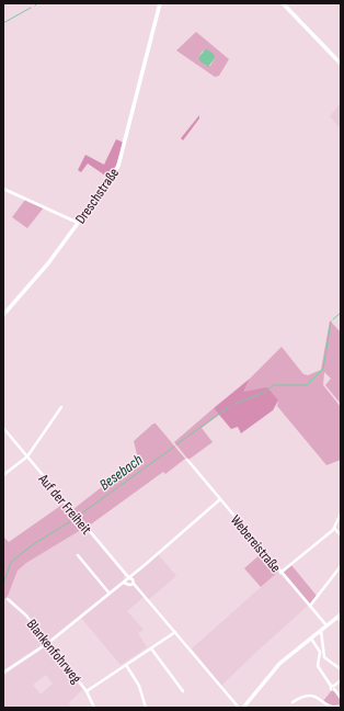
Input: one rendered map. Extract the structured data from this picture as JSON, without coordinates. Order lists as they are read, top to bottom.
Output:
{
  "streets": {
    "street": [
      "Dreschstraße",
      "Auf der Freiheit",
      "Webereistraße",
      "Blankenfohrweg"
    ]
  },
  "water": ["Besebach"]
}
